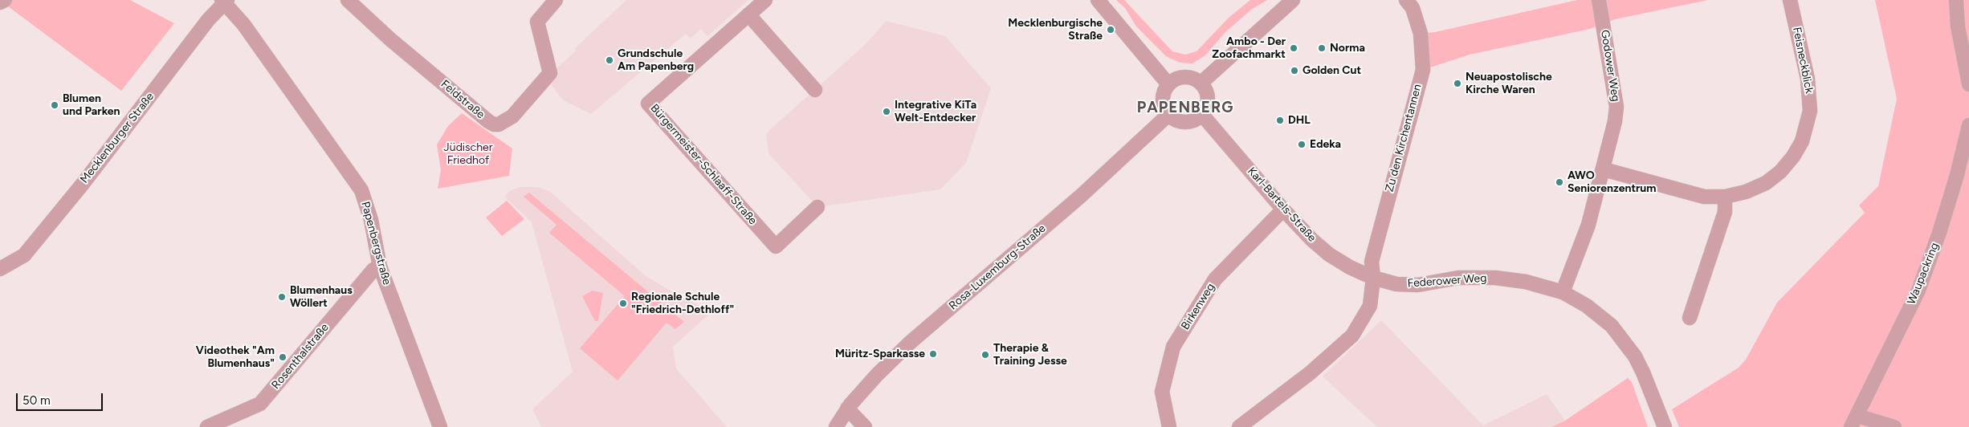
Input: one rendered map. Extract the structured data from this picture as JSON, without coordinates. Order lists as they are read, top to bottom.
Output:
{
  "streets": {
    "street": [
      "Feisneckblick",
      "Godower Weg",
      "Feldstraße",
      "Mecklenburger Straße",
      "Zu den Kirchentannen",
      "Bürgermeister-Schlaaff-Straße",
      "Karl-Bartels-Straße",
      "Papenbergstraße",
      "Rosa-Luxemburg-Straße",
      "Waupackring",
      "Federower Weg",
      "Birkenweg",
      "Rosenthalstraße"
    ]
  },
  "crossings": [
    ["Feisneckblick", "Godower Weg"],
    ["Godower Weg", "Federower Weg"],
    ["Mecklenburger Straße", "Papenbergstraße"],
    ["Zu den Kirchentannen", "Karl-Bartels-Straße"],
    ["Zu den Kirchentannen", "Federower Weg"],
    ["Karl-Bartels-Straße", "Rosa-Luxemburg-Straße"],
    ["Karl-Bartels-Straße", "Federower Weg"],
    ["Karl-Bartels-Straße", "Birkenweg"],
    ["Papenbergstraße", "Rosenthalstraße"]
  ],
  "districts": ["PAPENBERG"],
  "parks": ["Jüdischer Friedhof"],
  "places": [
    "Mecklenburgische Straße",
    "Ambo - Der Zoofachmarkt",
    "Norma",
    "Grundschule Am Papenberg",
    "Golden Cut",
    "Neuapostolische Kirche Waren",
    "Blumen und Parken",
    "Integrative KiTa Welt-Entdecker",
    "DHL",
    "Edeka",
    "AWO Seniorenzentrum",
    "Blumenhaus Wöllert",
    "Regionale Schule \"Friedrich-Dethloff\"",
    "Müritz-Sparkasse",
    "Therapie & Training Jesse",
    "Videothek \"Am Blumenhaus\""
  ],
  "scale_bar": "50 m"
}
